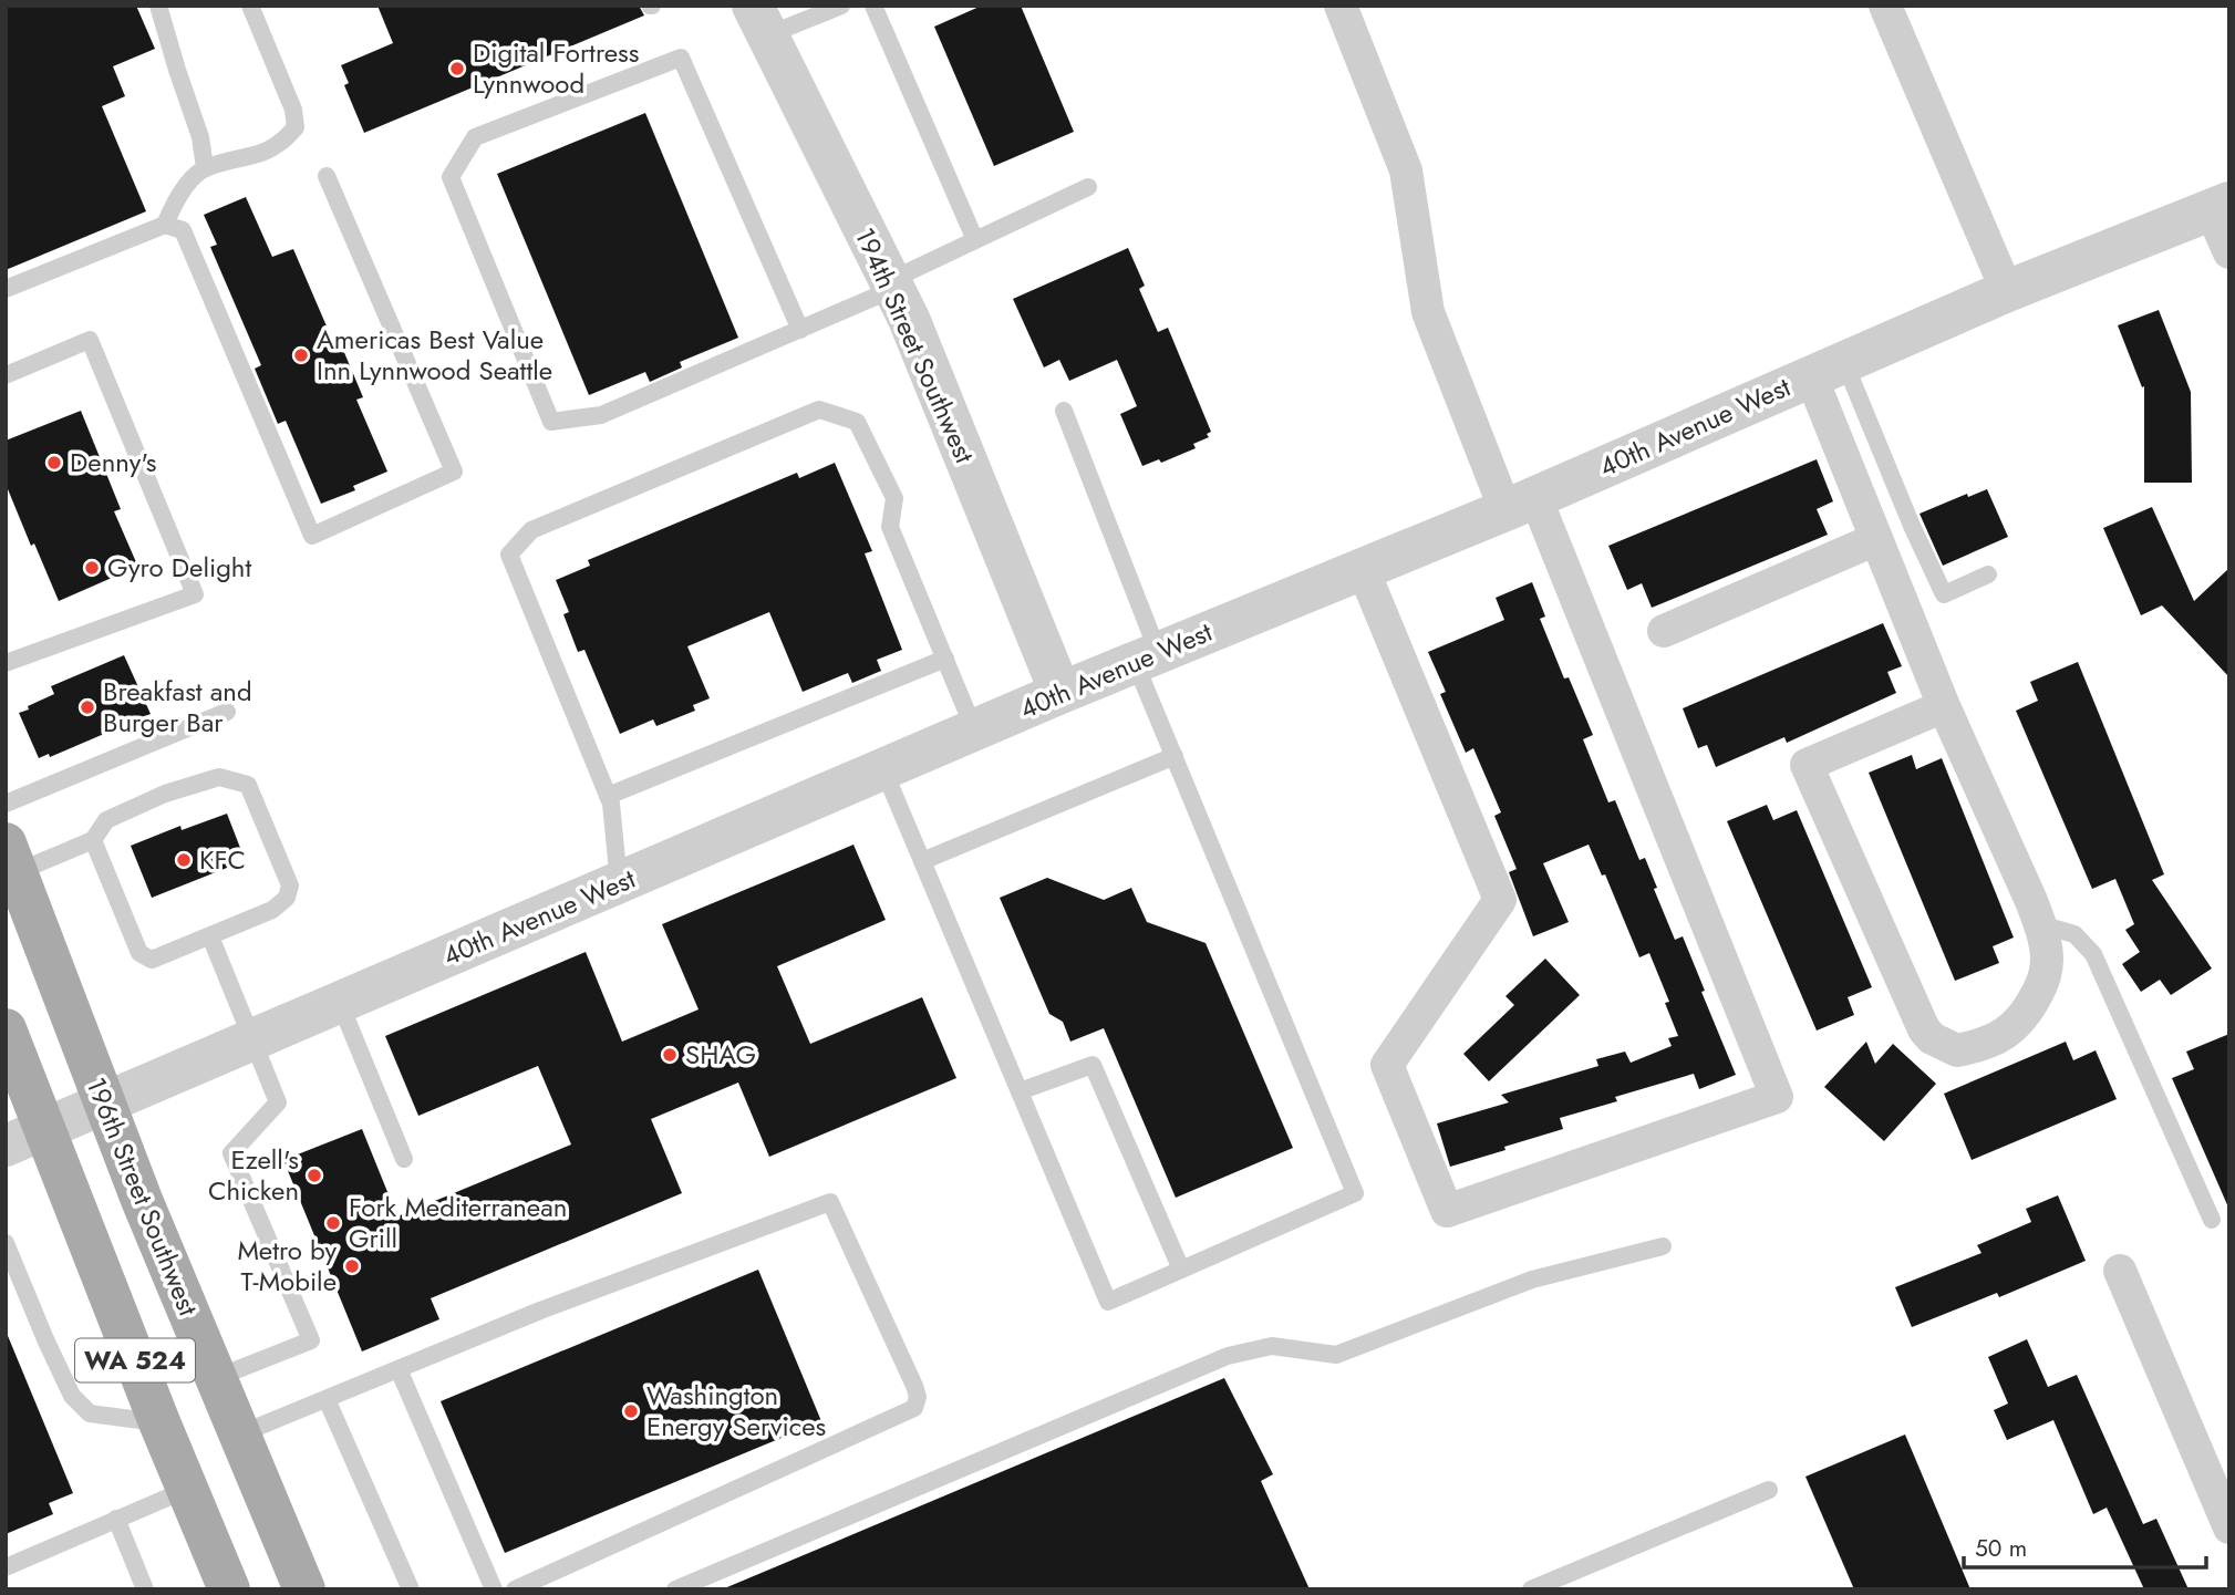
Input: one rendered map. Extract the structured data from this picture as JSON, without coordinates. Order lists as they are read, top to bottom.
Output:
{
  "streets": {
    "main road": ["196th Street Southwest", "WA 524"],
    "street": ["194th Street Southwest", "40th Avenue West"]
  },
  "crossings": [
    ["194th Street Southwest", "40th Avenue West"],
    ["40th Avenue West", "196th Street Southwest"],
    ["40th Avenue West", "WA 524"]
  ],
  "places": [
    "Digital Fortress Lynnwood",
    "Americas Best Value Inn Lynnwood Seattle",
    "Denny's",
    "Gyro Delight",
    "Breakfast and Burger Bar",
    "KFC",
    "SHAG",
    "Ezell's Chicken",
    "Fork Mediterranean Grill",
    "Metro by T-Mobile",
    "Washington Energy Services"
  ],
  "scale_bar": "50 m"
}
